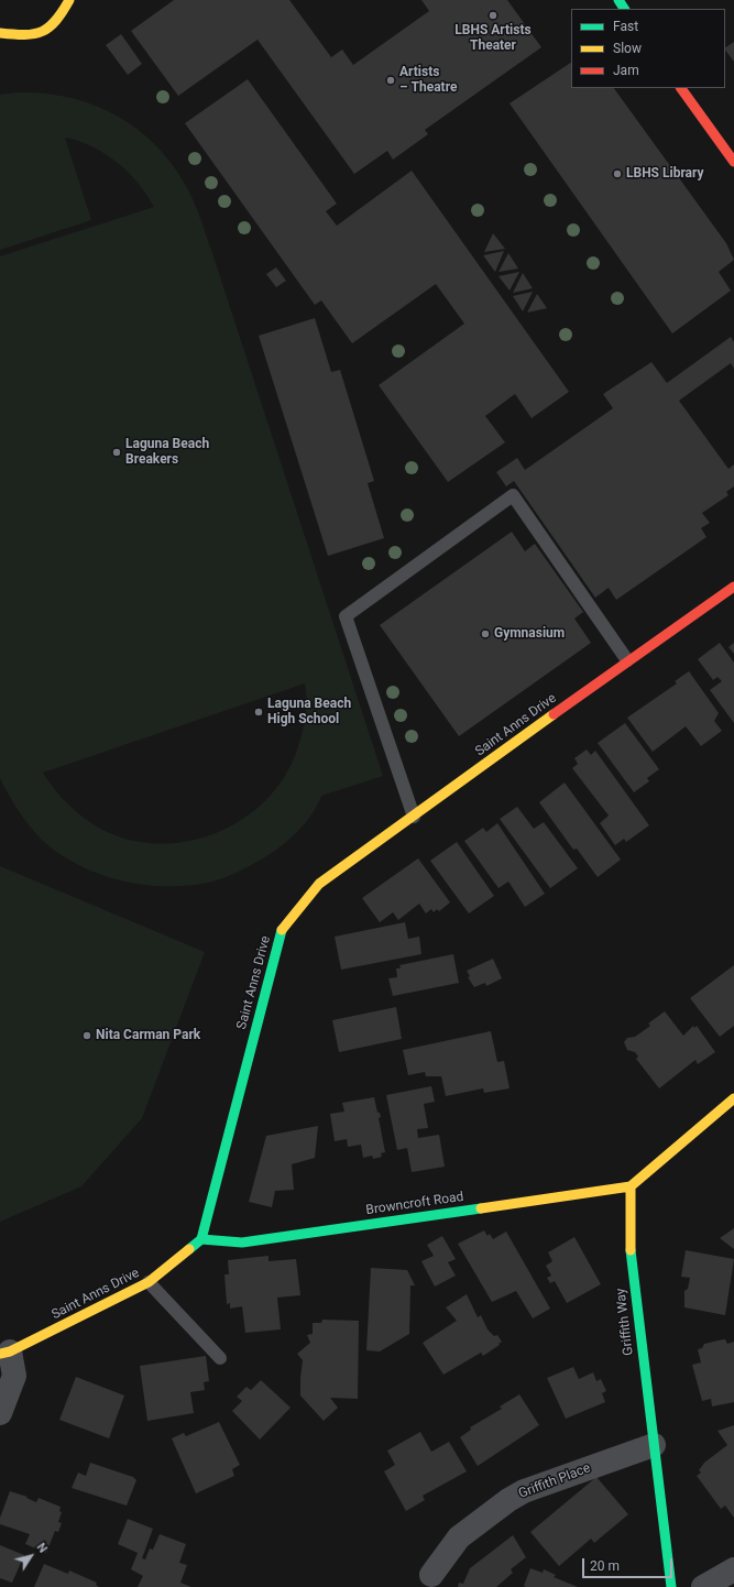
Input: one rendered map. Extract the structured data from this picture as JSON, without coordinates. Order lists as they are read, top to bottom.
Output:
{
  "streets": {
    "street": [
      "Saint Anns Drive",
      "Browncroft Road",
      "Griffith Way",
      "Griffith Place"
    ]
  },
  "crossings": [
    ["Saint Anns Drive", "Browncroft Road"],
    ["Browncroft Road", "Griffith Way"],
    ["Griffith Way", "Griffith Place"]
  ],
  "places": [
    "LBHS Artists Theater",
    "Artists – Theatre",
    "LBHS Library",
    "Laguna Beach Breakers",
    "Gymnasium",
    "Laguna Beach High School",
    "Nita Carman Park"
  ],
  "legend": ["Fast", "Slow", "Jam"],
  "scale_bar": "20 m",
  "north": "top right"
}
